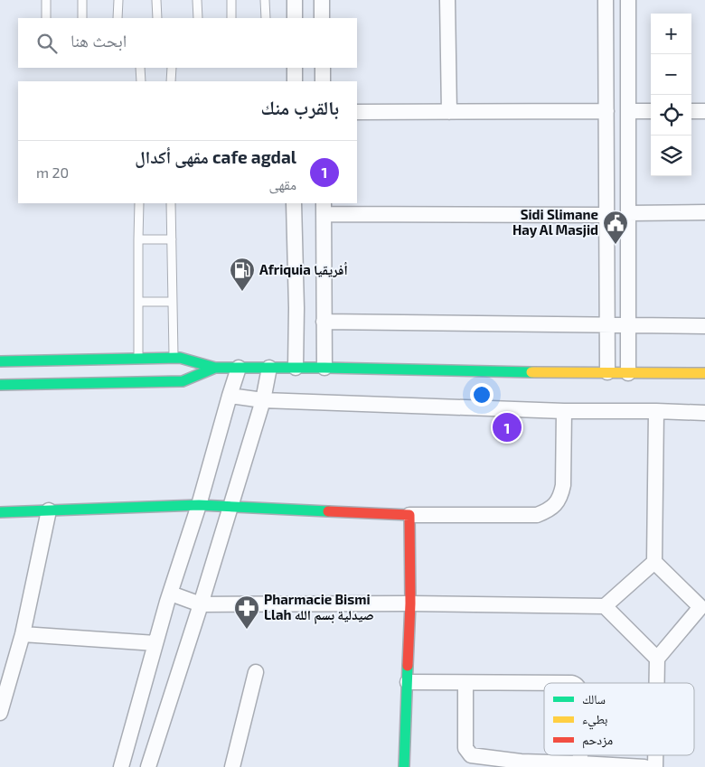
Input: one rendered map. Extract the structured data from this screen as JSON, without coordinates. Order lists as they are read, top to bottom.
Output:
{
  "places": {
    "public building": ["Sidi Slimane Hay Al Masjid"],
    "fuel station": ["Afriquia أفريقيا"],
    "pharmacy": ["Pharmacie Bismi Llah صيدلية بسم الله"]
  },
  "legend": ["سالك", "بطيء", "مزدحم"],
  "page": {
    "map_buttons": ["+", "−"],
    "search": "ابحث هنا",
    "heading": "بالقرب منك",
    "list": [
      {
        "mark": "1",
        "name": "cafe agdal مقهى أكدال",
        "note": "مقهى",
        "value": "20 m"
      }
    ],
    "pins": "1"
  }
}
